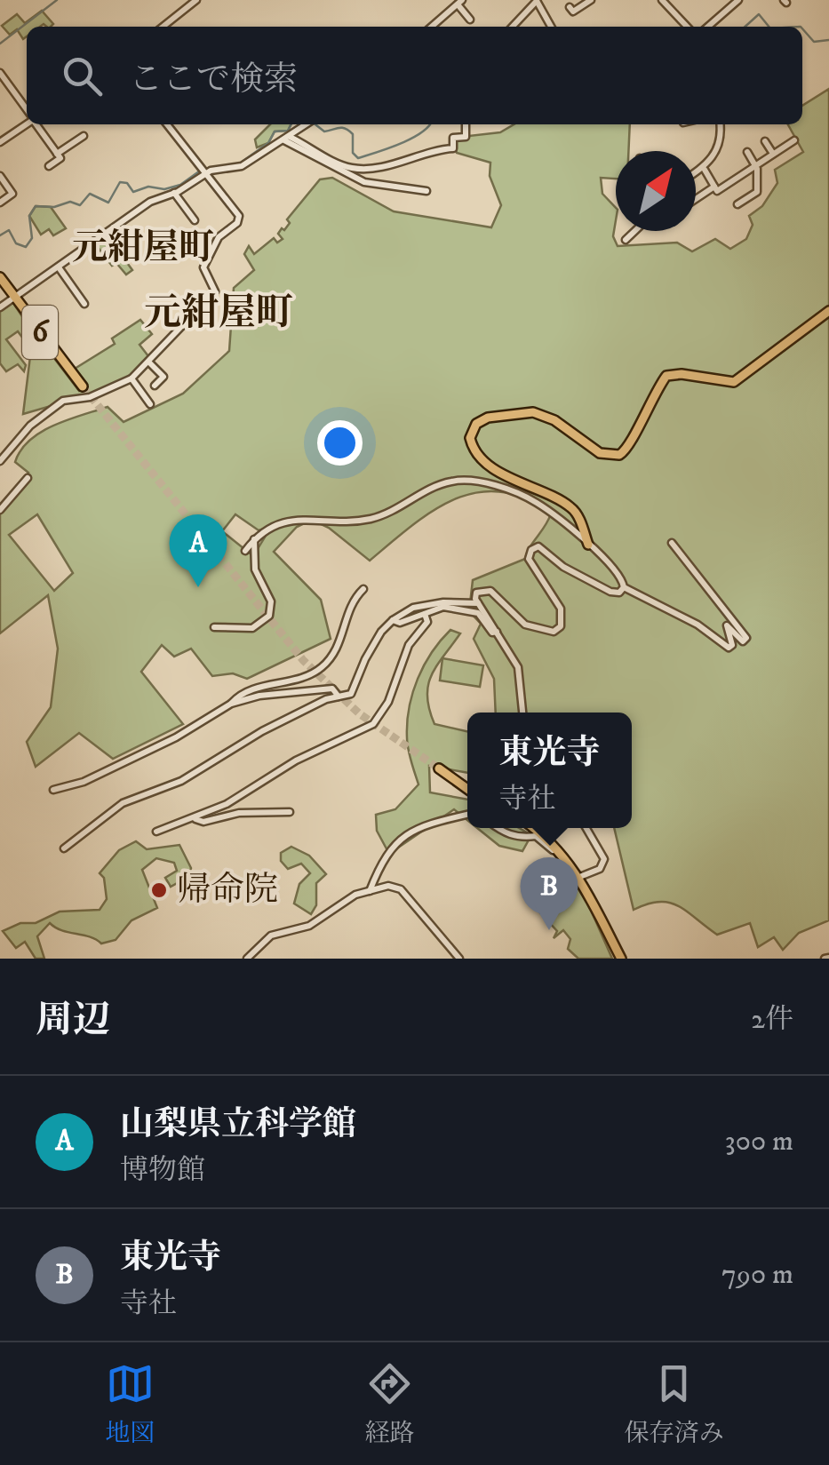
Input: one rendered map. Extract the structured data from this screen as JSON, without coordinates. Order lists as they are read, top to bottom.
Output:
{
  "streets": {
    "main road": ["6"]
  },
  "districts": ["元紺屋町", "元紺屋町"],
  "places": ["帰命院"],
  "north": "top right",
  "page": {
    "search": "ここで検索",
    "pins": ["A", "B"],
    "popup": ["東光寺", "寺社"],
    "heading": ["周辺", "2件"],
    "list": [
      {
        "mark": "A",
        "name": "山梨県立科学館",
        "note": "博物館",
        "value": "300 m"
      },
      {
        "mark": "B",
        "name": "東光寺",
        "note": "寺社",
        "value": "790 m"
      }
    ],
    "nav": ["地図", "経路", "保存済み"]
  }
}
